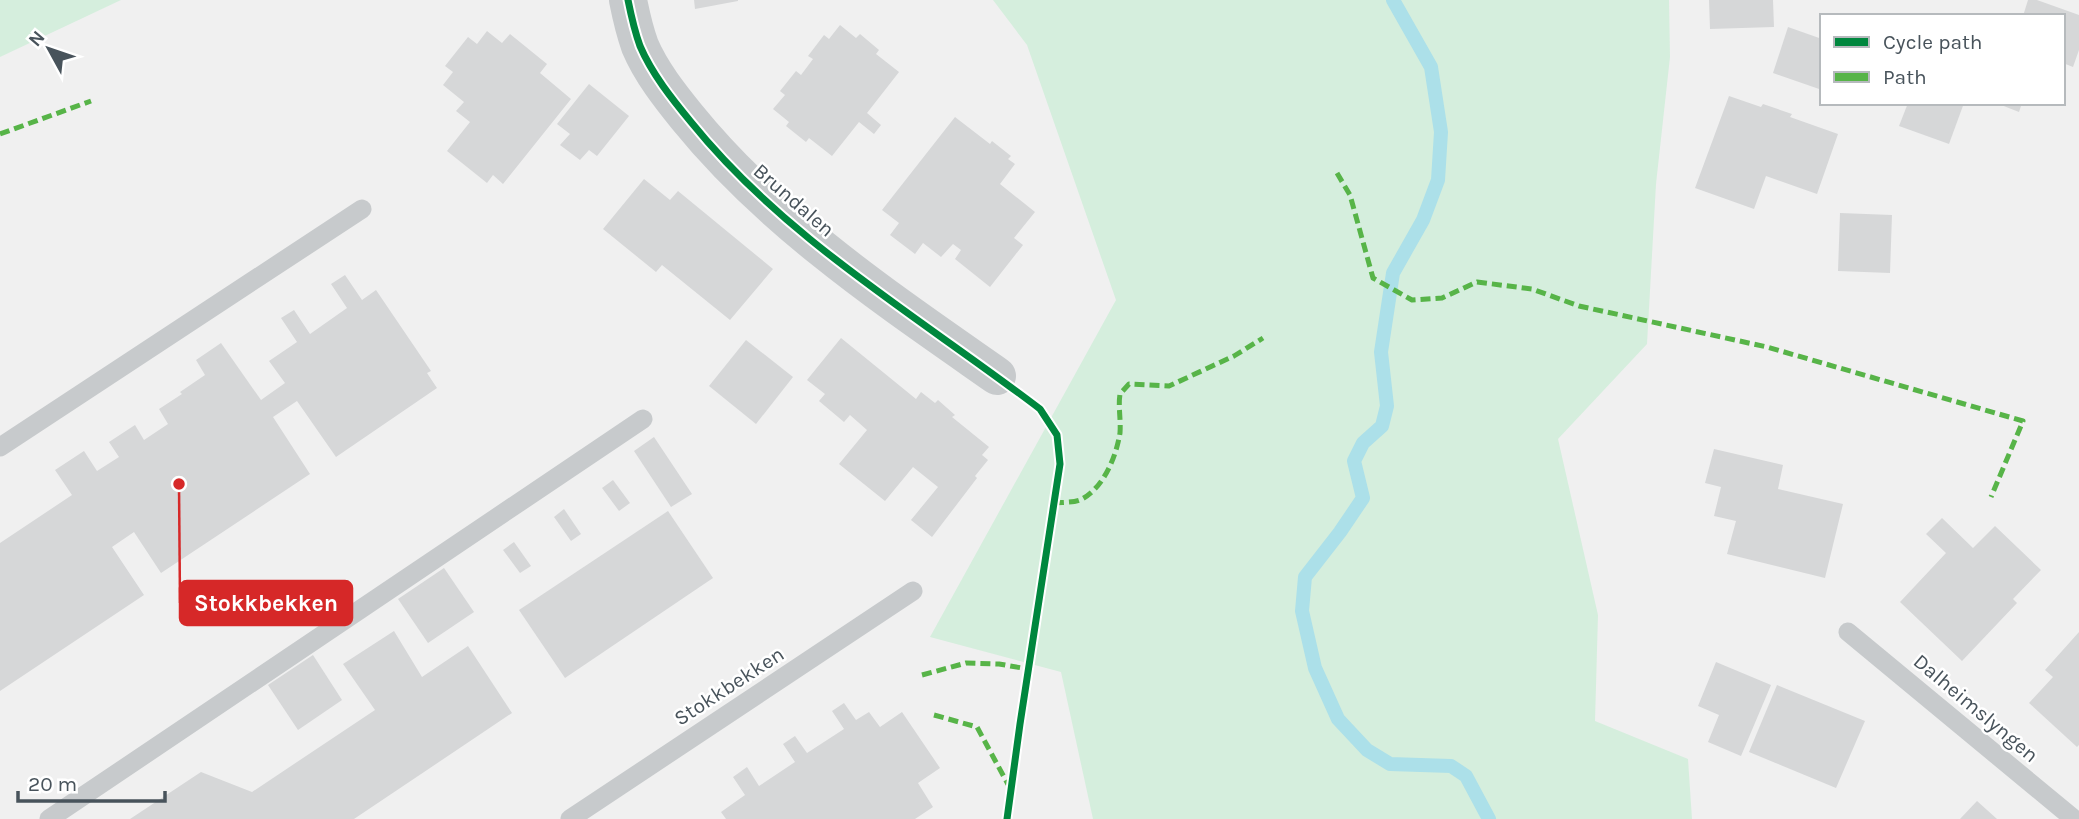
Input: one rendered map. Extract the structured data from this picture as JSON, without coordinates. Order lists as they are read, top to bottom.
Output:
{
  "streets": {
    "street": ["Brundalen"],
    "lane": ["Stokkbekken", "Dalheimslyngen"]
  },
  "places": ["Stokkbekken"],
  "legend": ["Cycle path", "Path"],
  "scale_bar": "20 m",
  "north": "top left"
}
